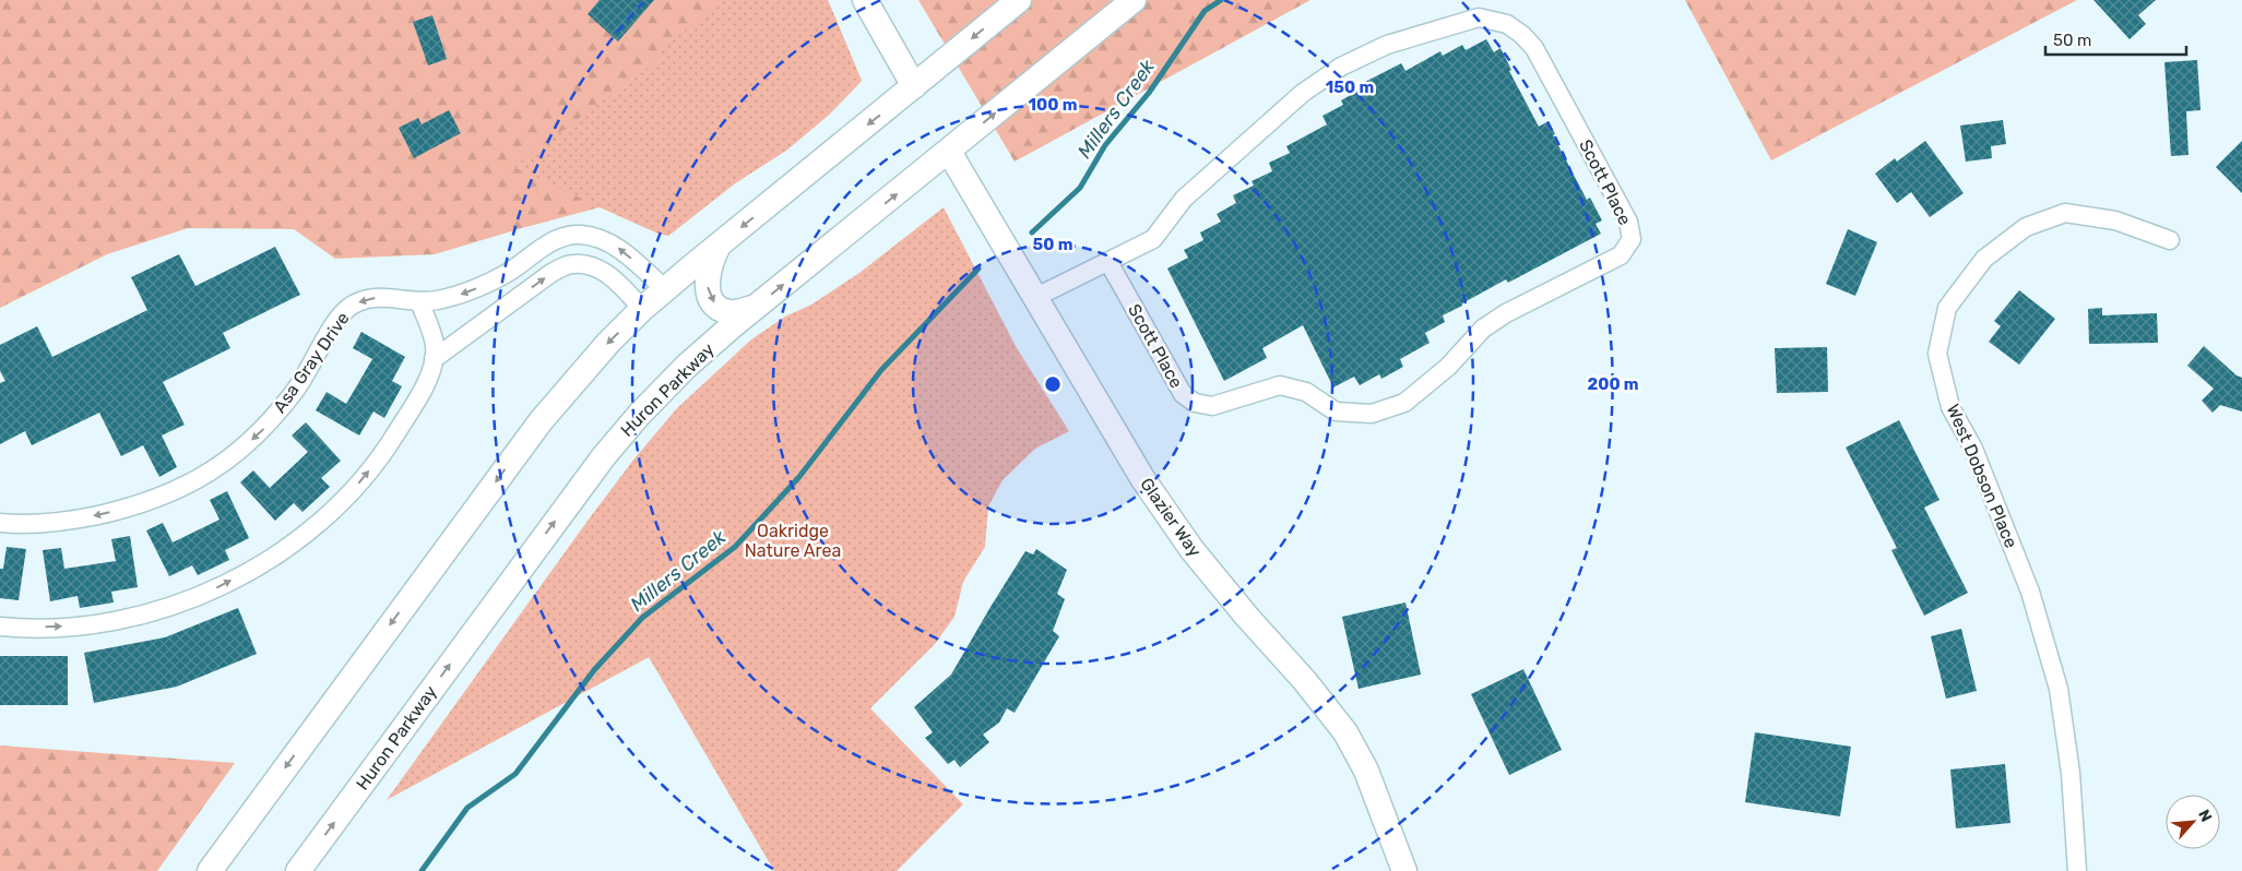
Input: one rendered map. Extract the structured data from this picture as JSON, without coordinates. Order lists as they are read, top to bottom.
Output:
{
  "streets": {
    "main road": ["Huron Parkway", "Glazier Way"],
    "street": ["Scott Place", "Asa Gray Drive", "West Dobson Place"]
  },
  "crossings": [
    ["Scott Place", "Glazier Way"],
    ["Huron Parkway", "Glazier Way"]
  ],
  "water": ["Millers Creek"],
  "parks": ["Oakridge Nature Area"],
  "scale_bar": "50 m",
  "north": "top right",
  "rings": [
    "150 m",
    "100 m",
    "50 m",
    "200 m"
  ]
}
